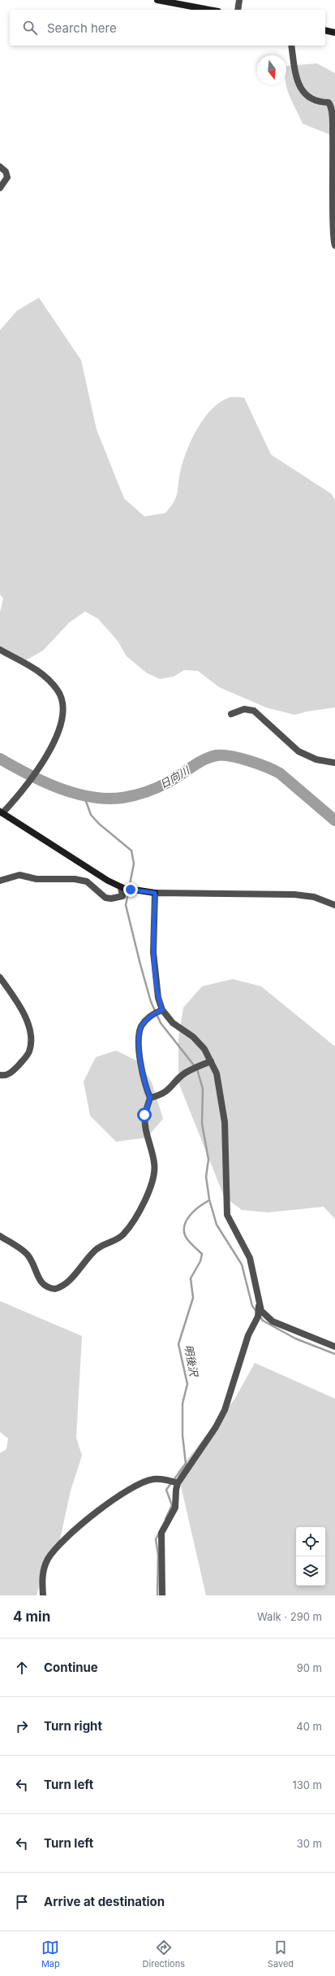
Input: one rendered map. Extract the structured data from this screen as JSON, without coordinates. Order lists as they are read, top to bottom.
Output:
{
  "water": ["日向川", "明後沢"],
  "north": "bottom",
  "page": {
    "search": "Search here",
    "heading": ["4 min", "Walk · 290 m"],
    "list": [
      ["Continue", "90 m"],
      ["Turn right", "40 m"],
      ["Turn left", "130 m"],
      ["Turn left", "30 m"],
      "Arrive at destination"
    ],
    "nav": ["Map", "Directions", "Saved"]
  }
}
